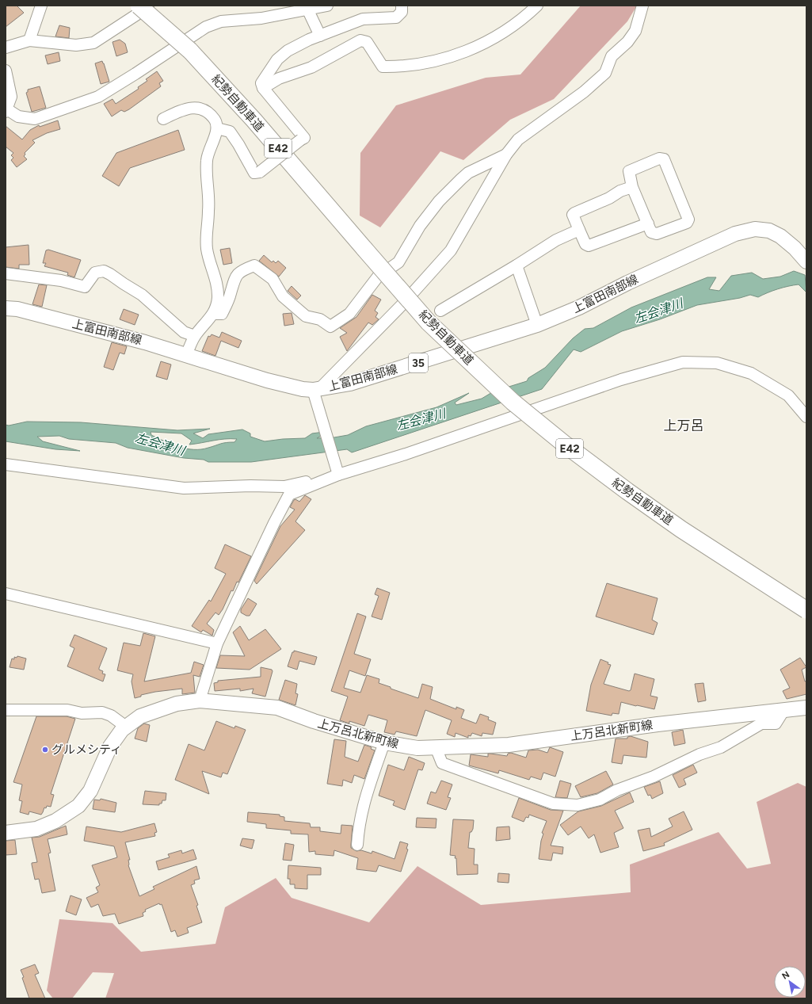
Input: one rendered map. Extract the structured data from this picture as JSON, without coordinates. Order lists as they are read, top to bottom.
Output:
{
  "streets": {
    "highway": ["紀勢自動車道", "E42"],
    "main road": ["上富田南部線", "35", "上万呂北新町線"]
  },
  "districts": ["上万呂"],
  "water": ["左会津川"],
  "places": ["グルメシティ"],
  "north": "top left"
}
